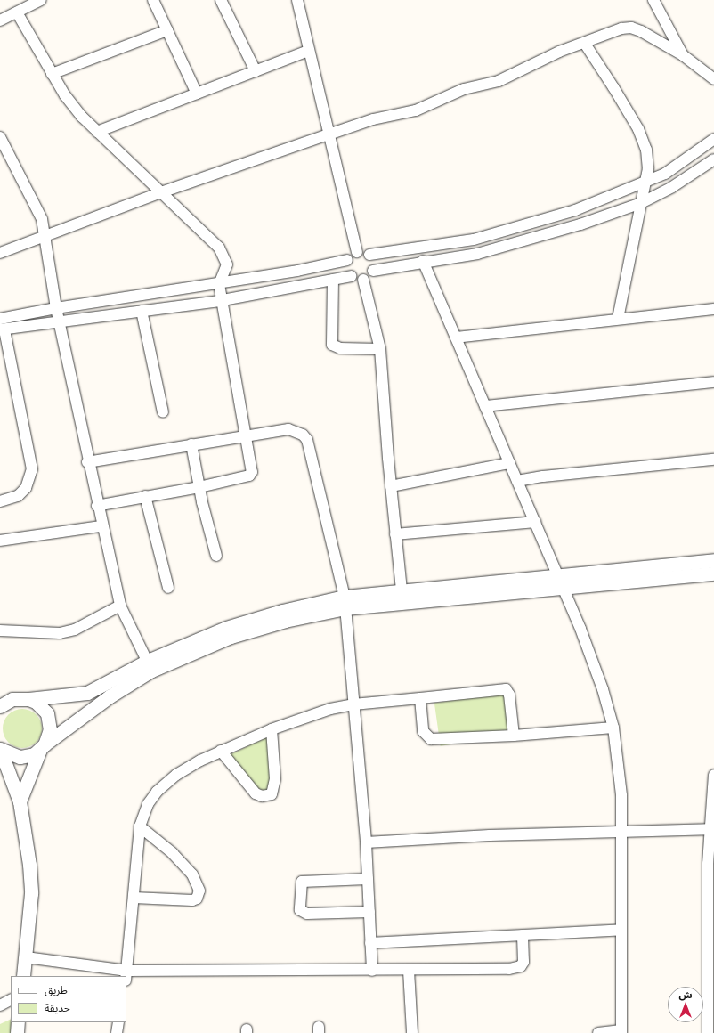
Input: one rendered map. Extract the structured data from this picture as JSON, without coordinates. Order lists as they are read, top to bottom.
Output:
{
  "legend": ["طريق", "حديقة"],
  "north": "top"
}
